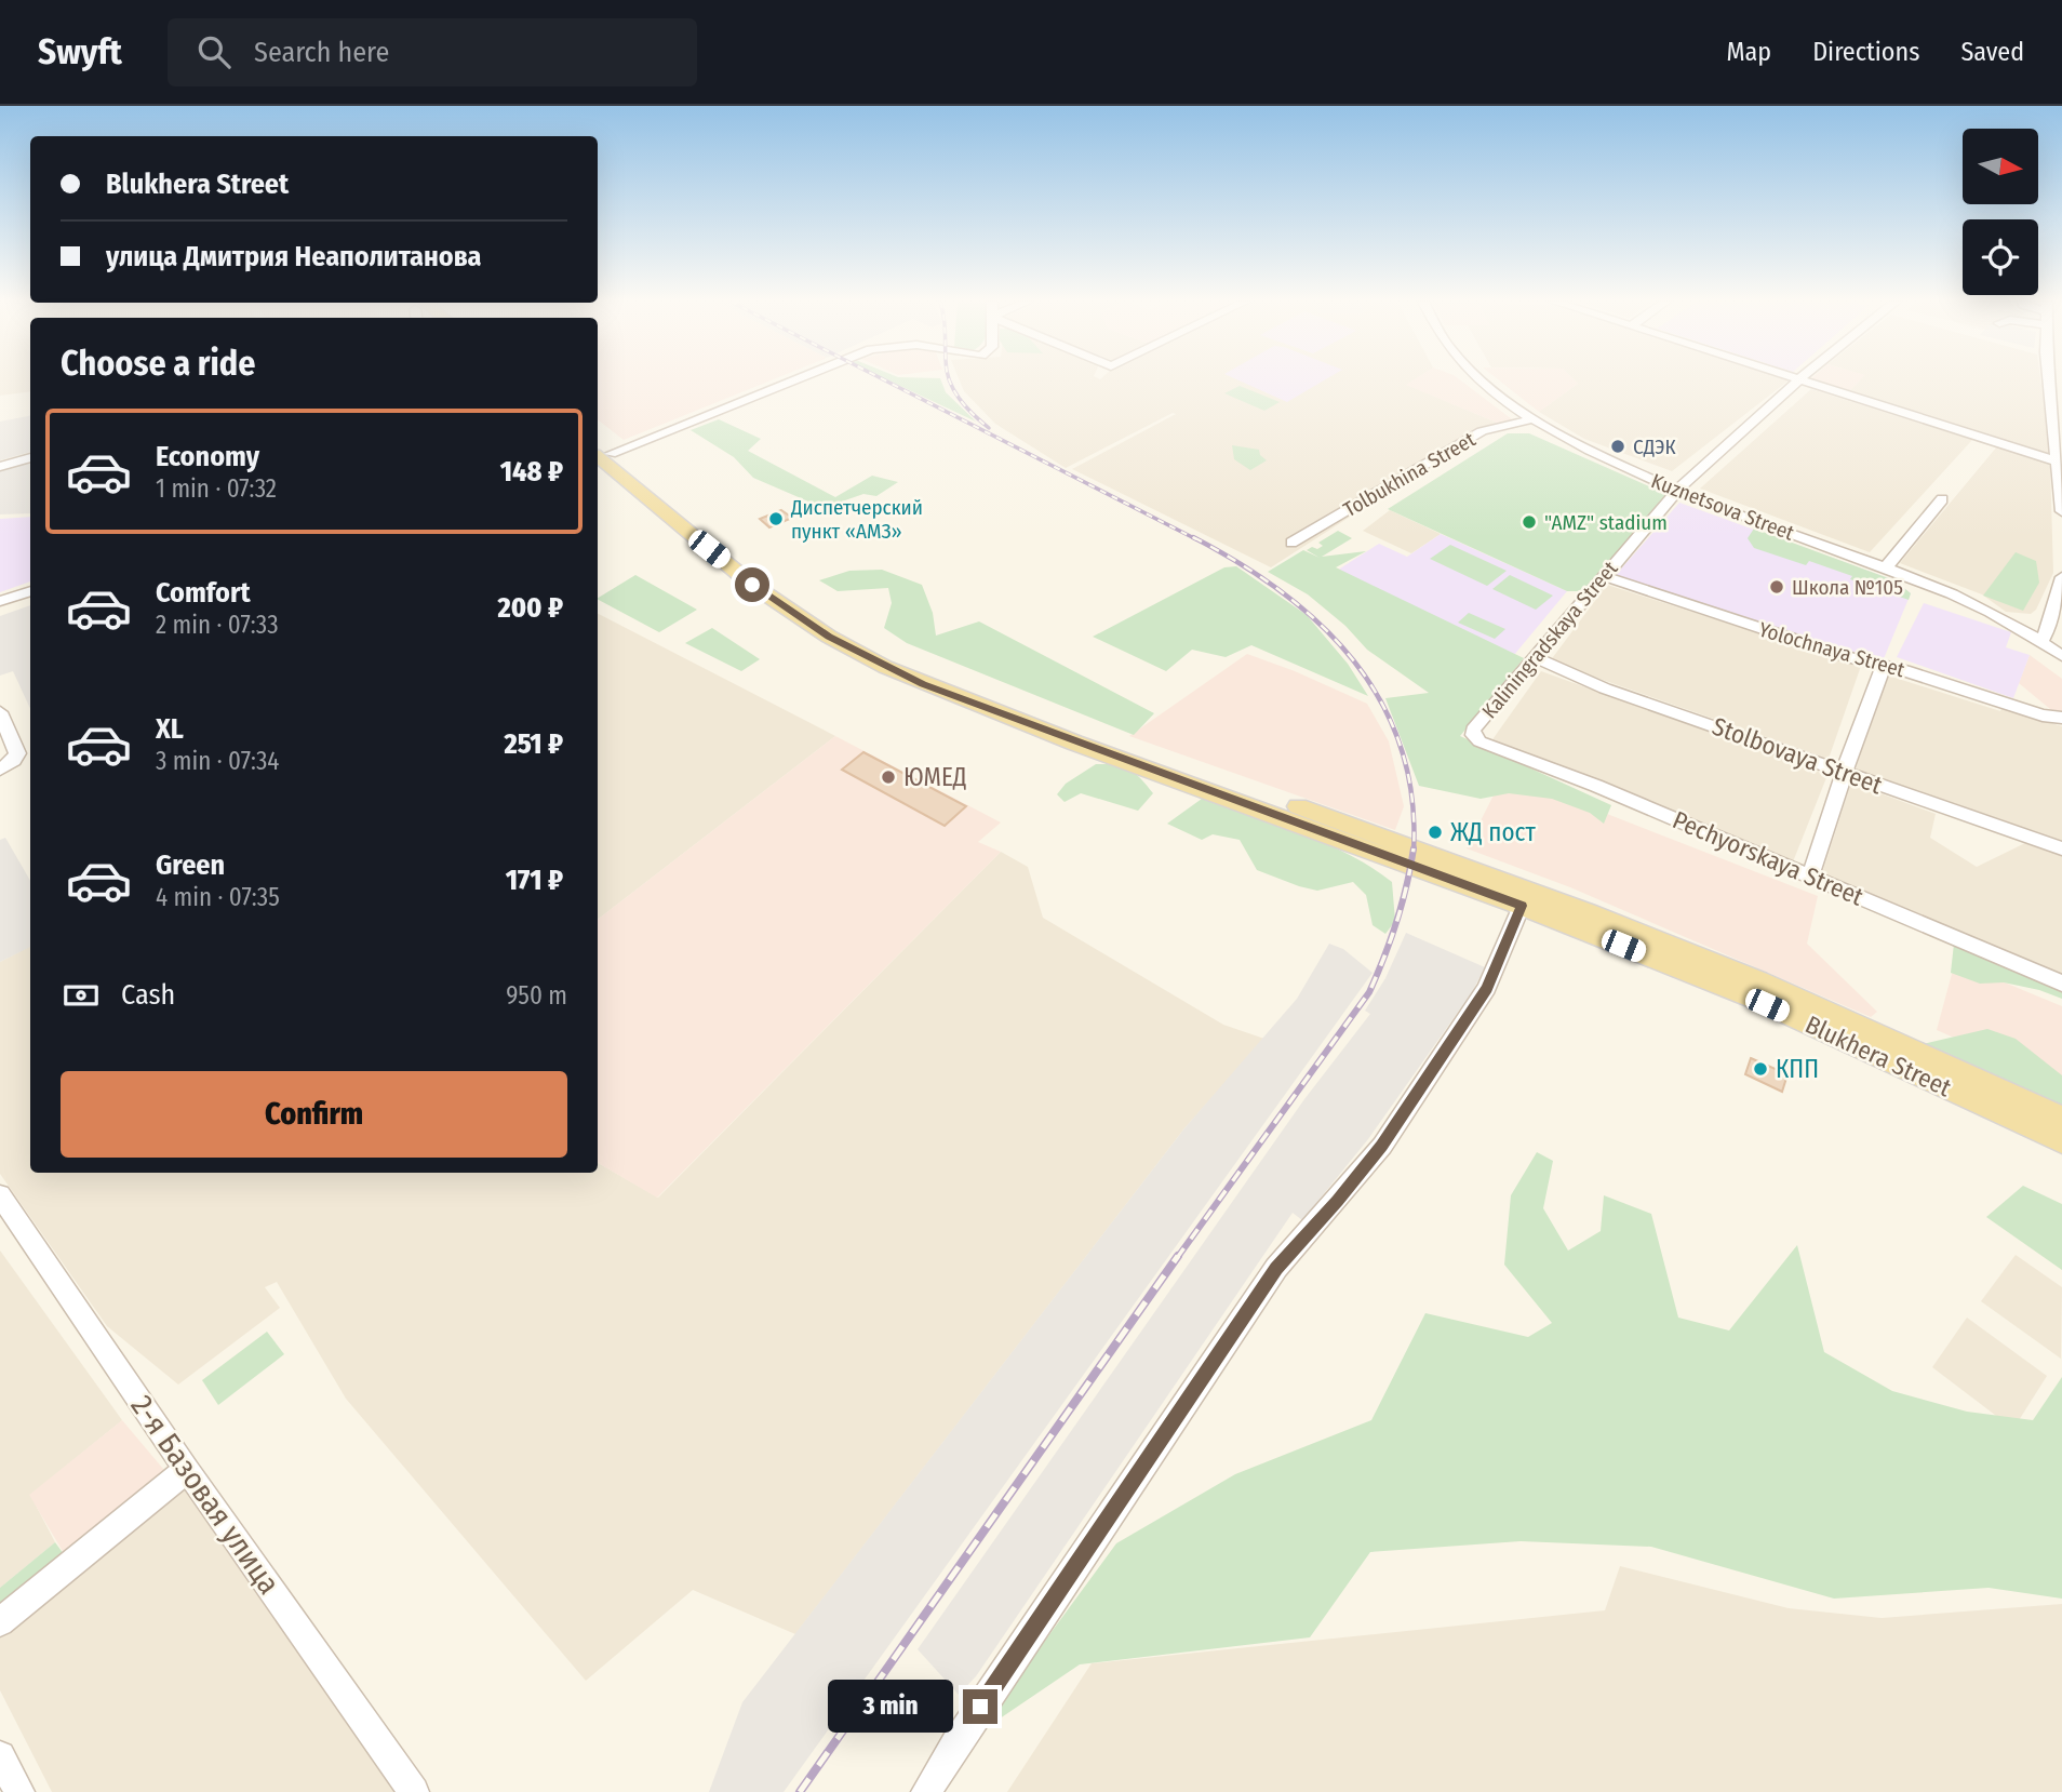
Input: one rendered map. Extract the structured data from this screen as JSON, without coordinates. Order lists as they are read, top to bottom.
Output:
{
  "streets": {
    "main road": ["Blukhera Street"],
    "street": [
      "Tolbukhina Street",
      "Kuznetsova Street",
      "Kaliningradskaya Street",
      "Yolochnaya Street",
      "Stolbovaya Street",
      "Pechyorskaya Street",
      "2-я Базовая улица"
    ]
  },
  "crossings": [
    ["Tolbukhina Street", "Kuznetsova Street"],
    ["Kuznetsova Street", "Kaliningradskaya Street"],
    ["Kaliningradskaya Street", "Yolochnaya Street"],
    ["Kaliningradskaya Street", "Stolbovaya Street"],
    ["Kaliningradskaya Street", "Pechyorskaya Street"]
  ],
  "places": [
    "СДЭК",
    "Диспетчерский пункт «АМЗ»",
    "\"AMZ\" stadium",
    "Школа №105",
    "ЮМЕД",
    "ЖД пост",
    "КПП"
  ],
  "north": "right",
  "page": {
    "header": "Swyft",
    "search": "Search here",
    "nav": ["Map", "Directions", "Saved"],
    "banner": ["Blukhera Street", "улица Дмитрия Неаполитанова"],
    "heading": "Choose a ride",
    "list": [
      {
        "name": "Economy",
        "note": "1 min · 07:32",
        "value": "148 ₽"
      },
      {
        "name": "Comfort",
        "note": "2 min · 07:33",
        "value": "200 ₽"
      },
      {
        "name": "XL",
        "note": "3 min · 07:34",
        "value": "251 ₽"
      },
      {
        "name": "Green",
        "note": "4 min · 07:35",
        "value": "171 ₽"
      }
    ],
    "pay": ["Cash", "950 m"],
    "buttons": "Confirm",
    "bubble": "3 min"
  }
}
